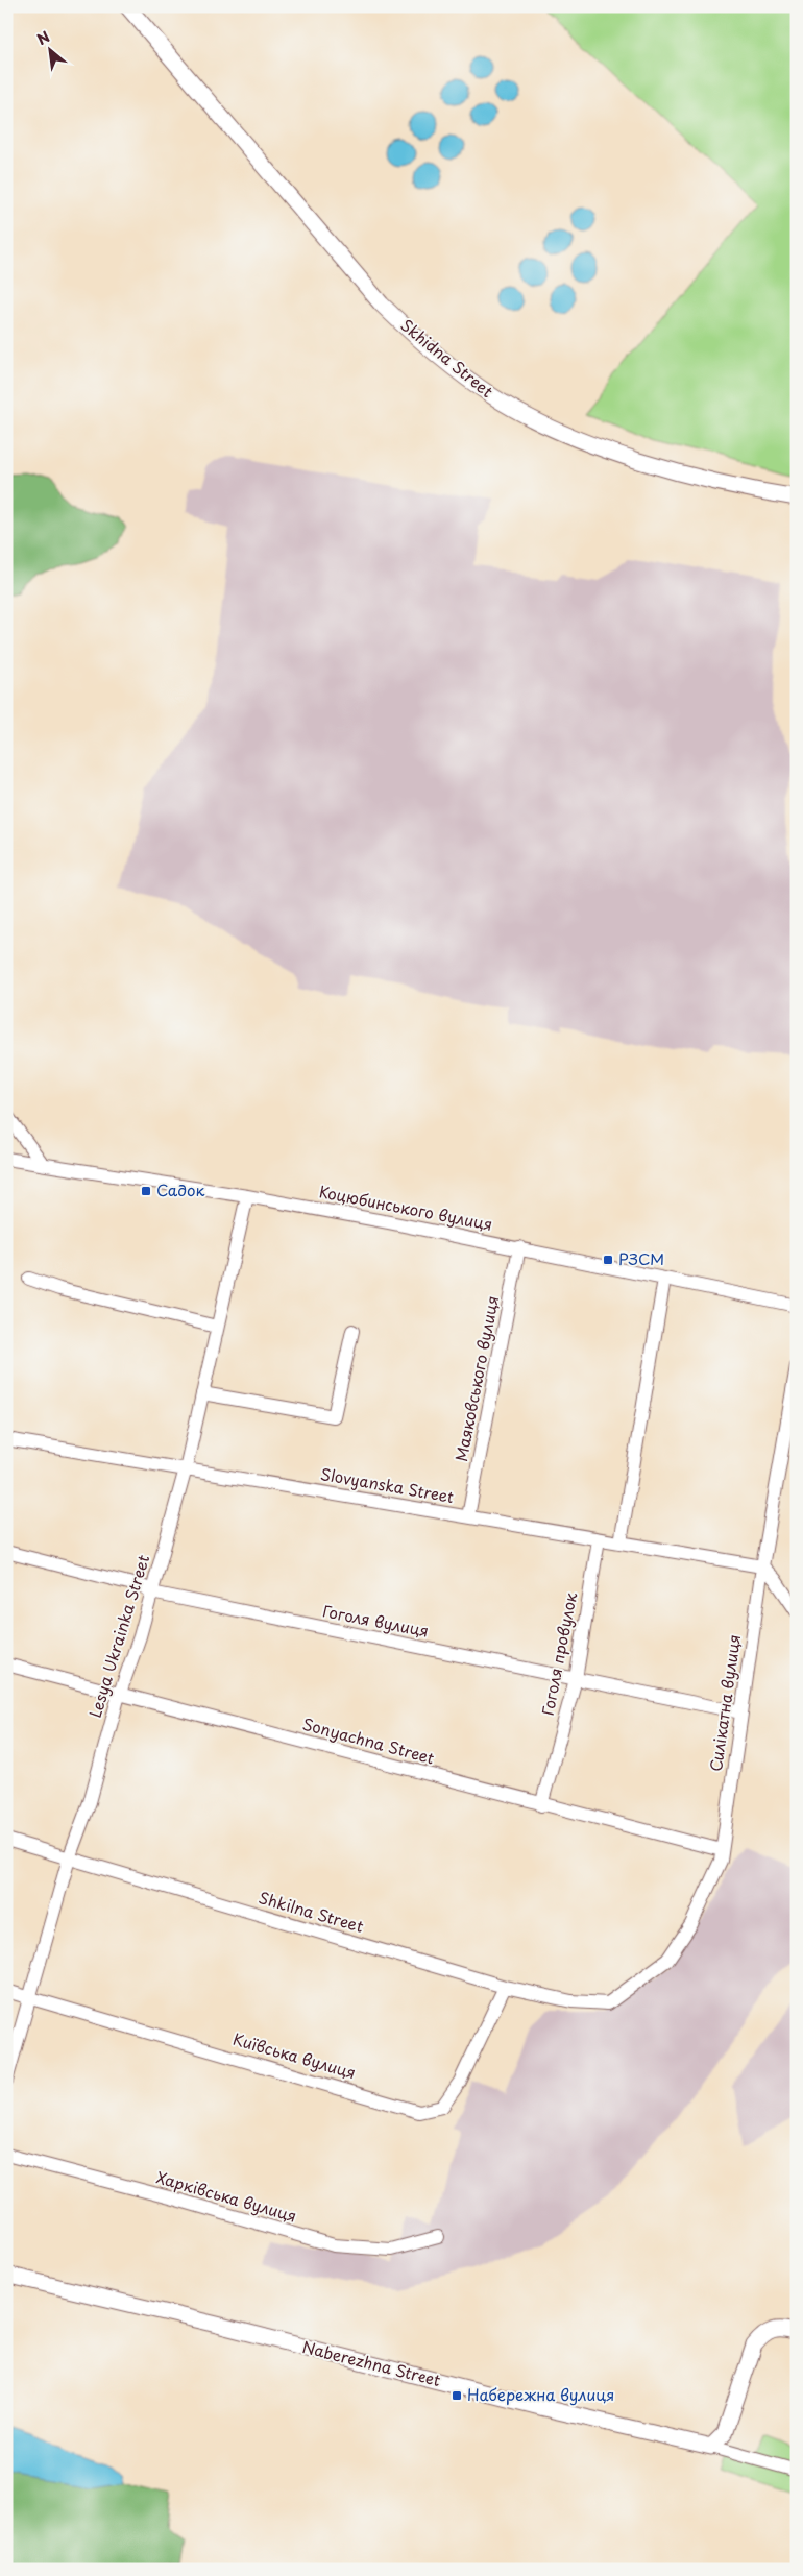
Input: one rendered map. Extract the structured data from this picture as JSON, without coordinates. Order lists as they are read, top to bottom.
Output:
{
  "streets": {
    "main road": ["Skhidna Street", "Naberezhna Street"],
    "street": [
      "Коцюбинського вулиця",
      "Маяковського вулиця",
      "Slovyanska Street",
      "Гоголя вулиця",
      "Lesya Ukrainka Street",
      "Гоголя провулок",
      "Силікатна вулиця",
      "Sonyachna Street",
      "Shkilna Street",
      "Київська вулиця",
      "Харківська вулиця"
    ]
  },
  "crossings": [
    ["Коцюбинського вулиця", "Маяковського вулиця"],
    ["Коцюбинського вулиця", "Lesya Ukrainka Street"],
    ["Маяковського вулиця", "Slovyanska Street"],
    ["Slovyanska Street", "Lesya Ukrainka Street"],
    ["Slovyanska Street", "Гоголя провулок"],
    ["Slovyanska Street", "Силікатна вулиця"],
    ["Гоголя вулиця", "Lesya Ukrainka Street"],
    ["Гоголя вулиця", "Гоголя провулок"],
    ["Гоголя вулиця", "Силікатна вулиця"],
    ["Lesya Ukrainka Street", "Sonyachna Street"],
    ["Lesya Ukrainka Street", "Shkilna Street"],
    ["Lesya Ukrainka Street", "Київська вулиця"],
    ["Гоголя провулок", "Sonyachna Street"],
    ["Силікатна вулиця", "Sonyachna Street"],
    ["Силікатна вулиця", "Shkilna Street"],
    ["Shkilna Street", "Київська вулиця"]
  ],
  "places": {
    "transit": ["Садок", "РЗСМ", "Набережна вулиця"]
  },
  "north": "top left"
}
